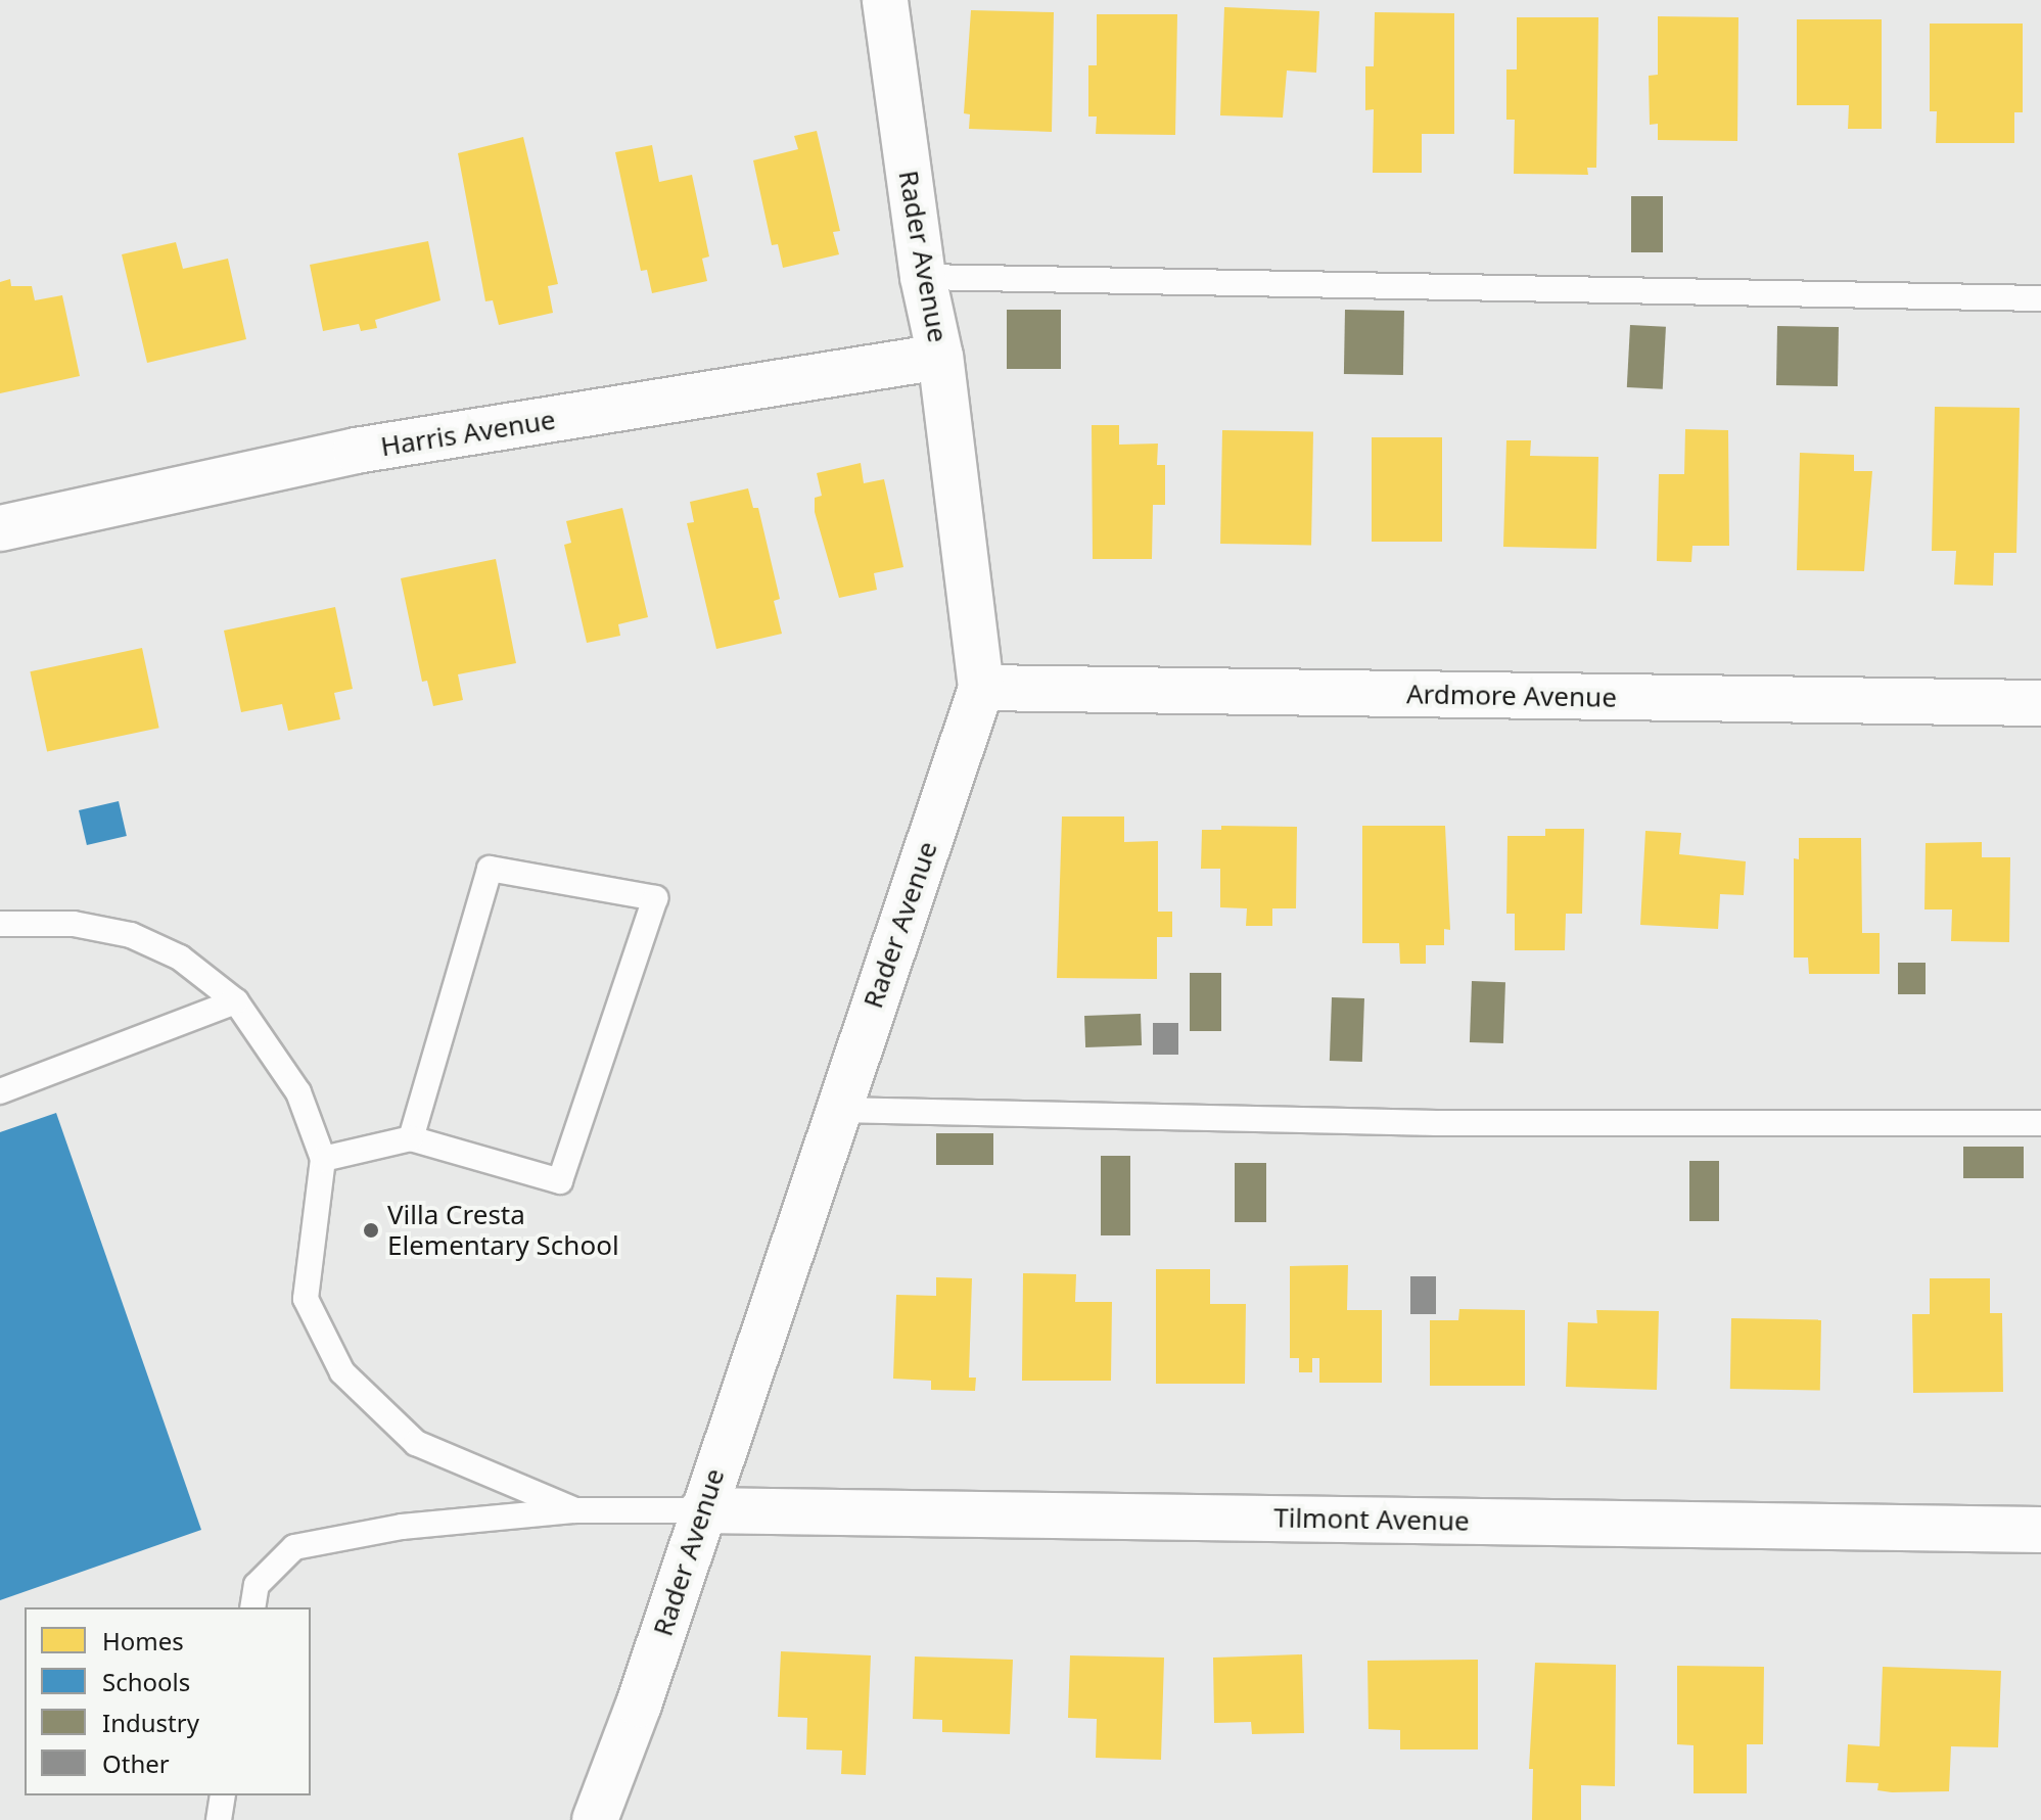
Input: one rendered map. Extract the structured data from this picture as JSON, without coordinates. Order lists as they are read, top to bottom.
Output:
{
  "streets": {
    "street": [
      "Rader Avenue",
      "Harris Avenue",
      "Ardmore Avenue",
      "Tilmont Avenue"
    ]
  },
  "crossings": [
    ["Rader Avenue", "Harris Avenue"],
    ["Rader Avenue", "Ardmore Avenue"],
    ["Rader Avenue", "Tilmont Avenue"]
  ],
  "places": ["Villa Cresta Elementary School"],
  "legend": [
    "Homes",
    "Schools",
    "Industry",
    "Other"
  ]
}
